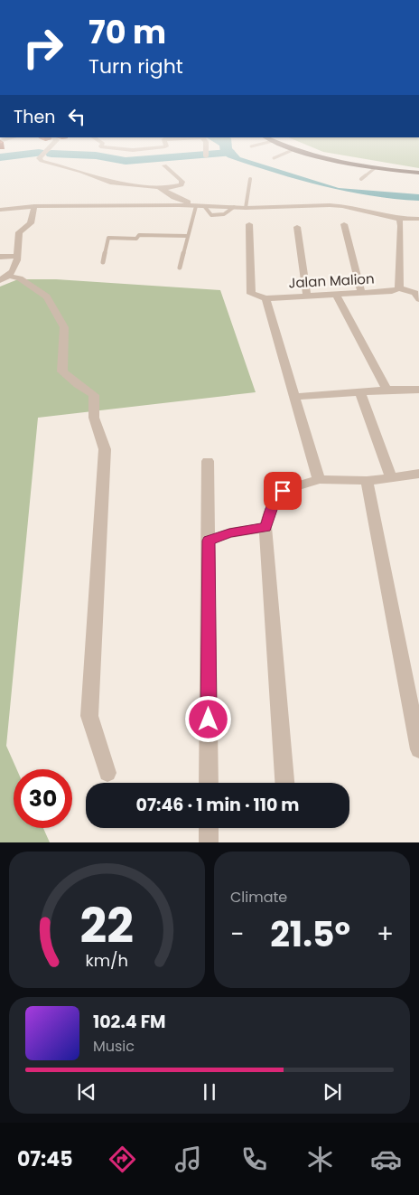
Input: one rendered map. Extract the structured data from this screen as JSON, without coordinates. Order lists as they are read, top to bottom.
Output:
{
  "streets": {
    "street": ["Jalan Malion"]
  },
  "page": {
    "turn": ["70 m", "Turn right"],
    "then": "Then",
    "limit": "30",
    "trip": "07:46 · 1 min · 110 m",
    "tile": "Climate",
    "heat": ["−", "21.5°", "+"],
    "song": ["102.4 FM", "Music"],
    "tabs": "07:45",
    "gauge": ["22", "km/h"]
  }
}
